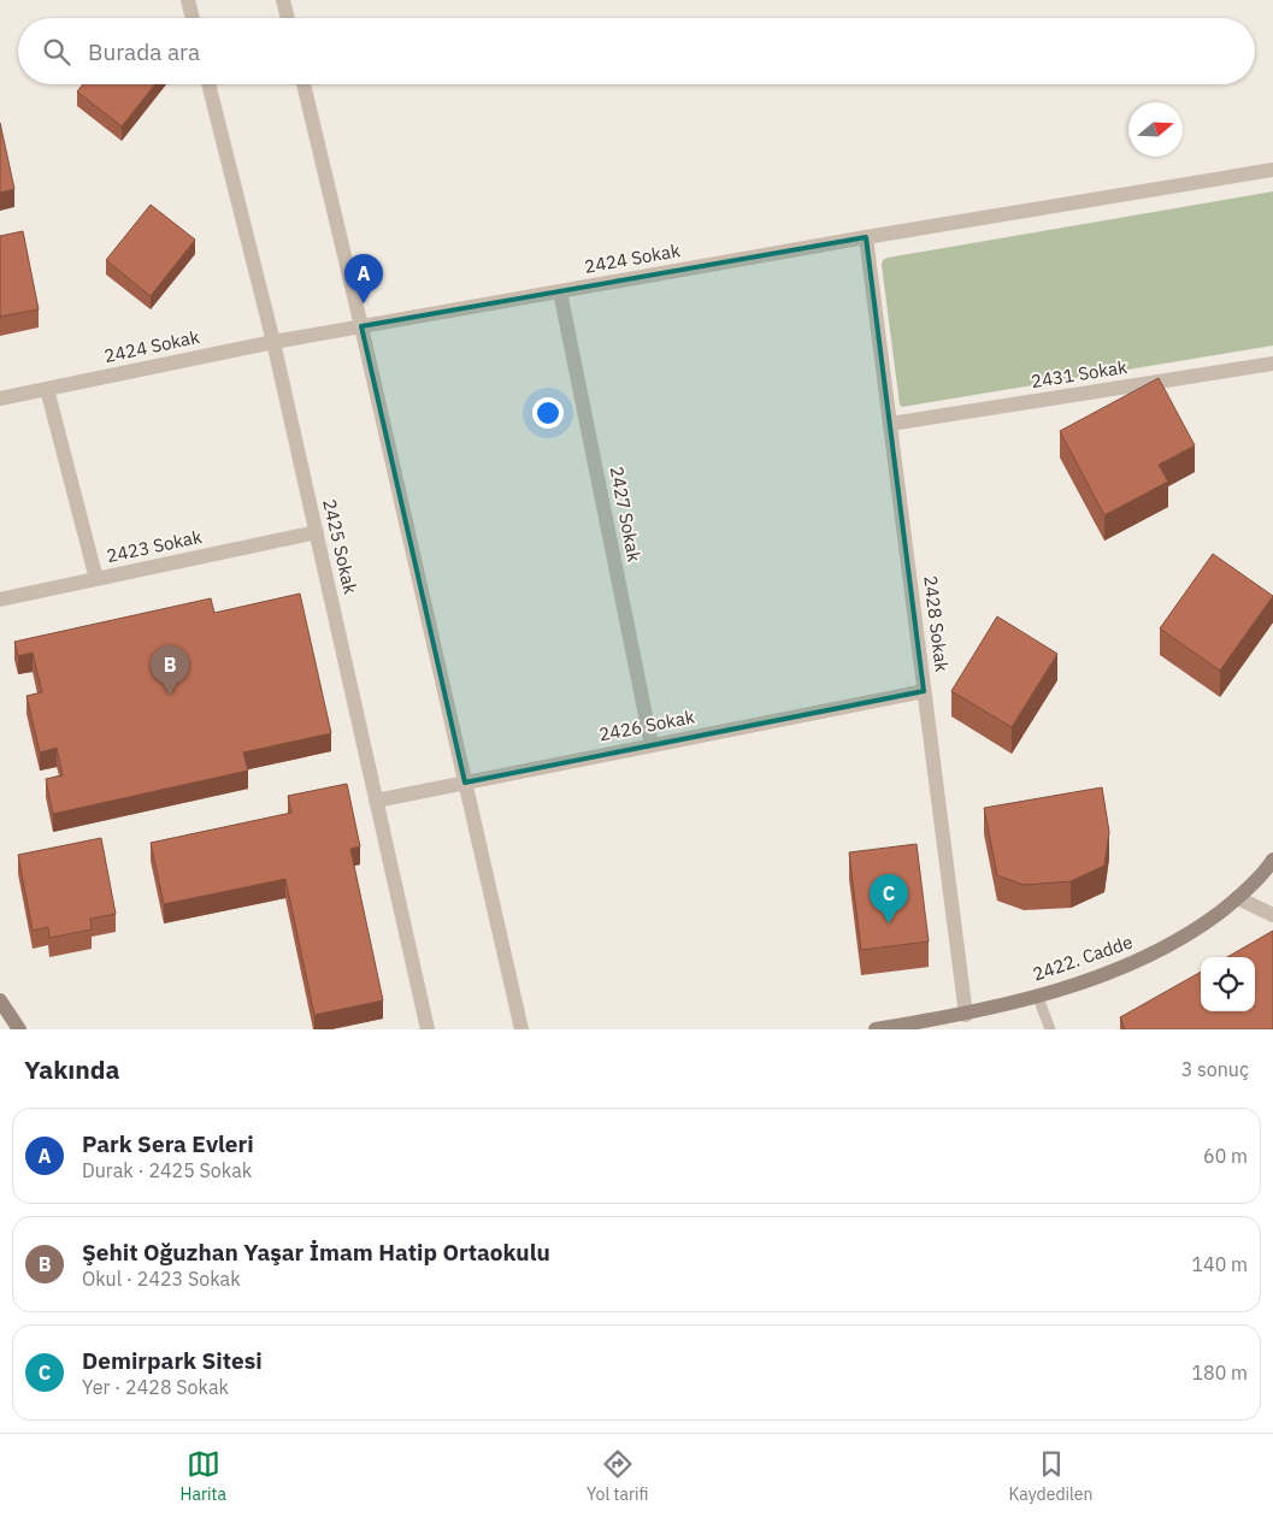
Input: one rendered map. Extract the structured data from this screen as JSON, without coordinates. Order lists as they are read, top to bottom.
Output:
{
  "streets": {
    "street": [
      "2424 Sokak",
      "2431 Sokak",
      "2427 Sokak",
      "2423 Sokak",
      "2425 Sokak",
      "2428 Sokak",
      "2426 Sokak",
      "2422. Cadde"
    ]
  },
  "crossings": [
    ["2424 Sokak", "2427 Sokak"],
    ["2424 Sokak", "2425 Sokak"],
    ["2424 Sokak", "2428 Sokak"],
    ["2431 Sokak", "2428 Sokak"],
    ["2427 Sokak", "2426 Sokak"],
    ["2423 Sokak", "2425 Sokak"],
    ["2425 Sokak", "2426 Sokak"],
    ["2428 Sokak", "2426 Sokak"],
    ["2428 Sokak", "2422. Cadde"]
  ],
  "north": "right",
  "page": {
    "search": "Burada ara",
    "pins": ["A", "B", "C"],
    "heading": ["Yakında", "3 sonuç"],
    "list": [
      {
        "mark": "A",
        "name": "Park Sera Evleri",
        "note": "Durak · 2425 Sokak",
        "value": "60 m"
      },
      {
        "mark": "B",
        "name": "Şehit Oğuzhan Yaşar İmam Hatip Ortaokulu",
        "note": "Okul · 2423 Sokak",
        "value": "140 m"
      },
      {
        "mark": "C",
        "name": "Demirpark Sitesi",
        "note": "Yer · 2428 Sokak",
        "value": "180 m"
      }
    ],
    "nav": ["Harita", "Yol tarifi", "Kaydedilen"]
  }
}
